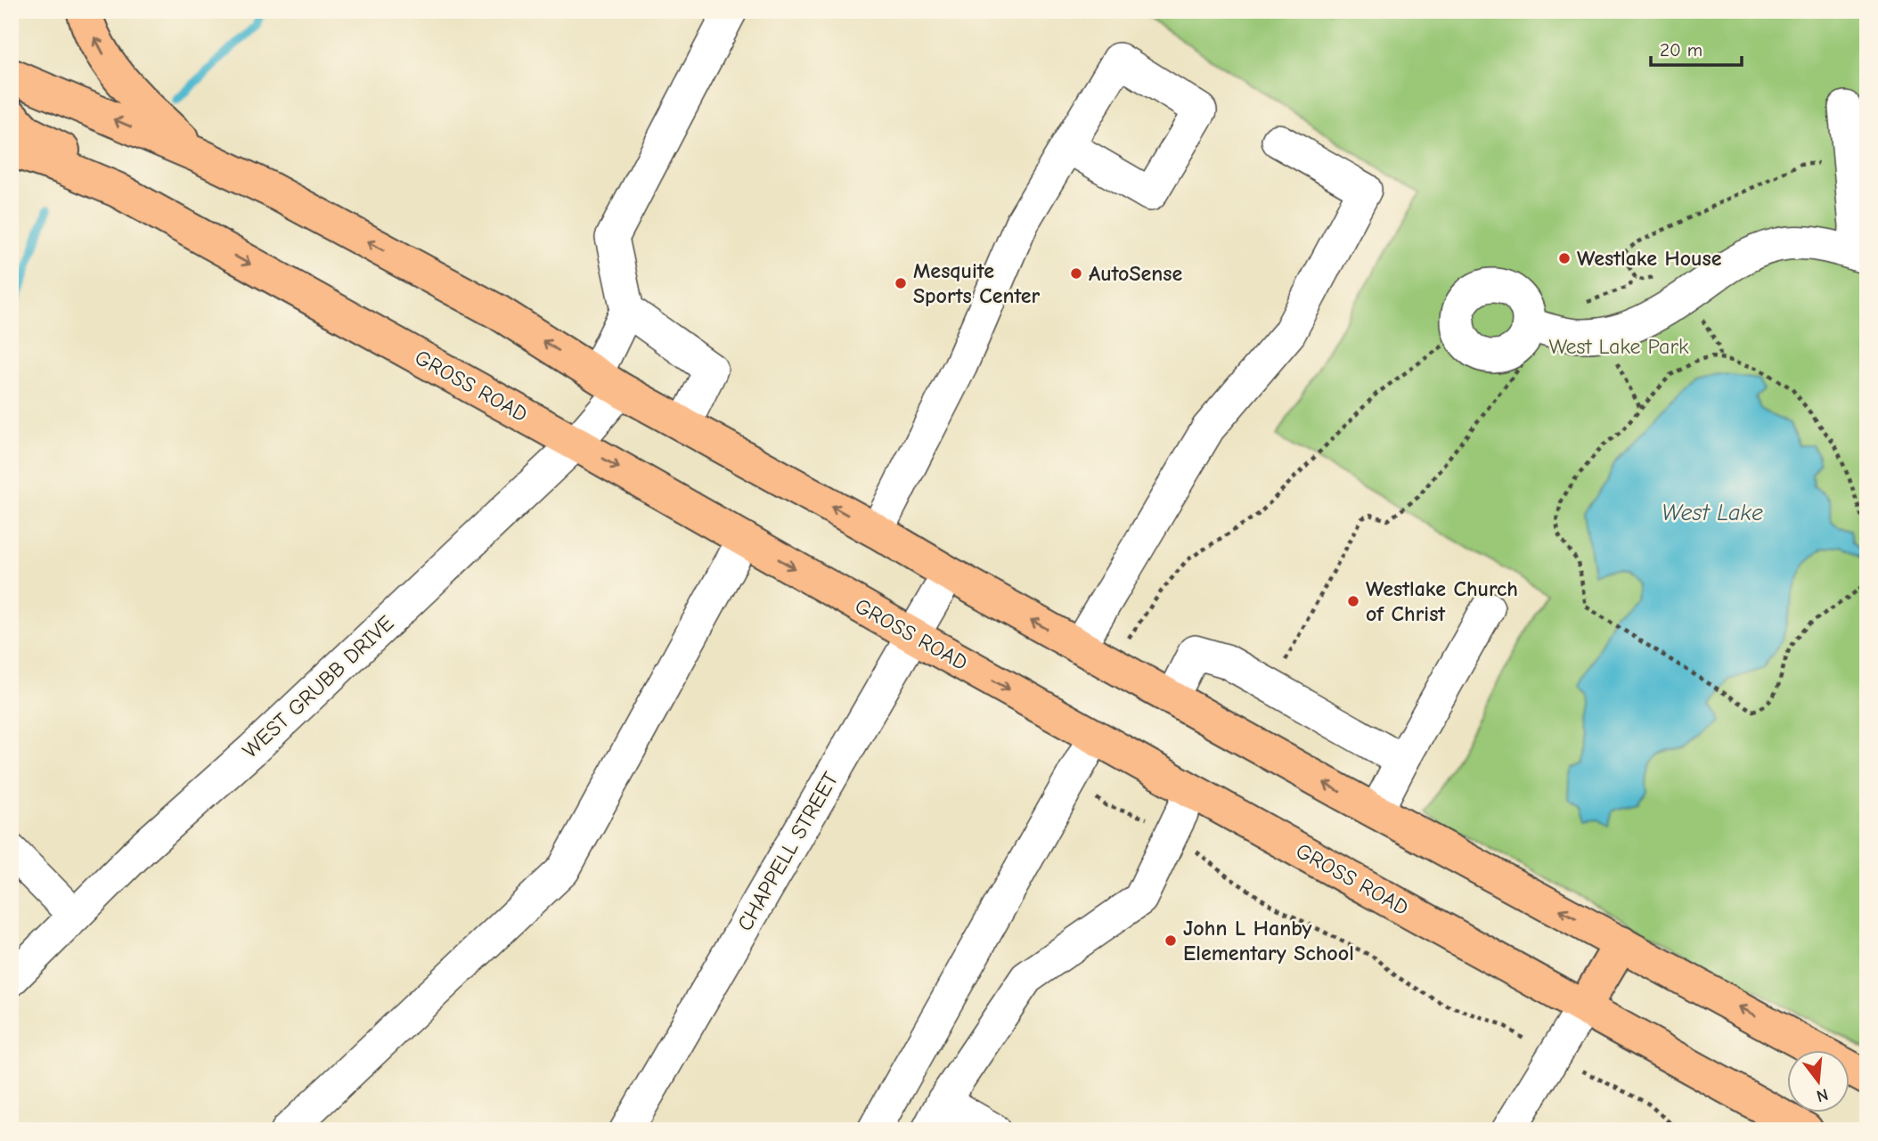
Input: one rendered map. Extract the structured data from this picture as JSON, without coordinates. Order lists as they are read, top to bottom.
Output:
{
  "streets": {
    "main road": ["GROSS ROAD"],
    "street": ["WEST GRUBB DRIVE", "CHAPPELL STREET"]
  },
  "crossings": [
    ["GROSS ROAD", "WEST GRUBB DRIVE"],
    ["GROSS ROAD", "CHAPPELL STREET"]
  ],
  "water": ["West Lake"],
  "parks": ["West Lake Park"],
  "places": [
    "Westlake House",
    "AutoSense",
    "Mesquite Sports Center",
    "Westlake Church of Christ",
    "John L Hanby Elementary School"
  ],
  "scale_bar": "20 m",
  "north": "bottom"
}
